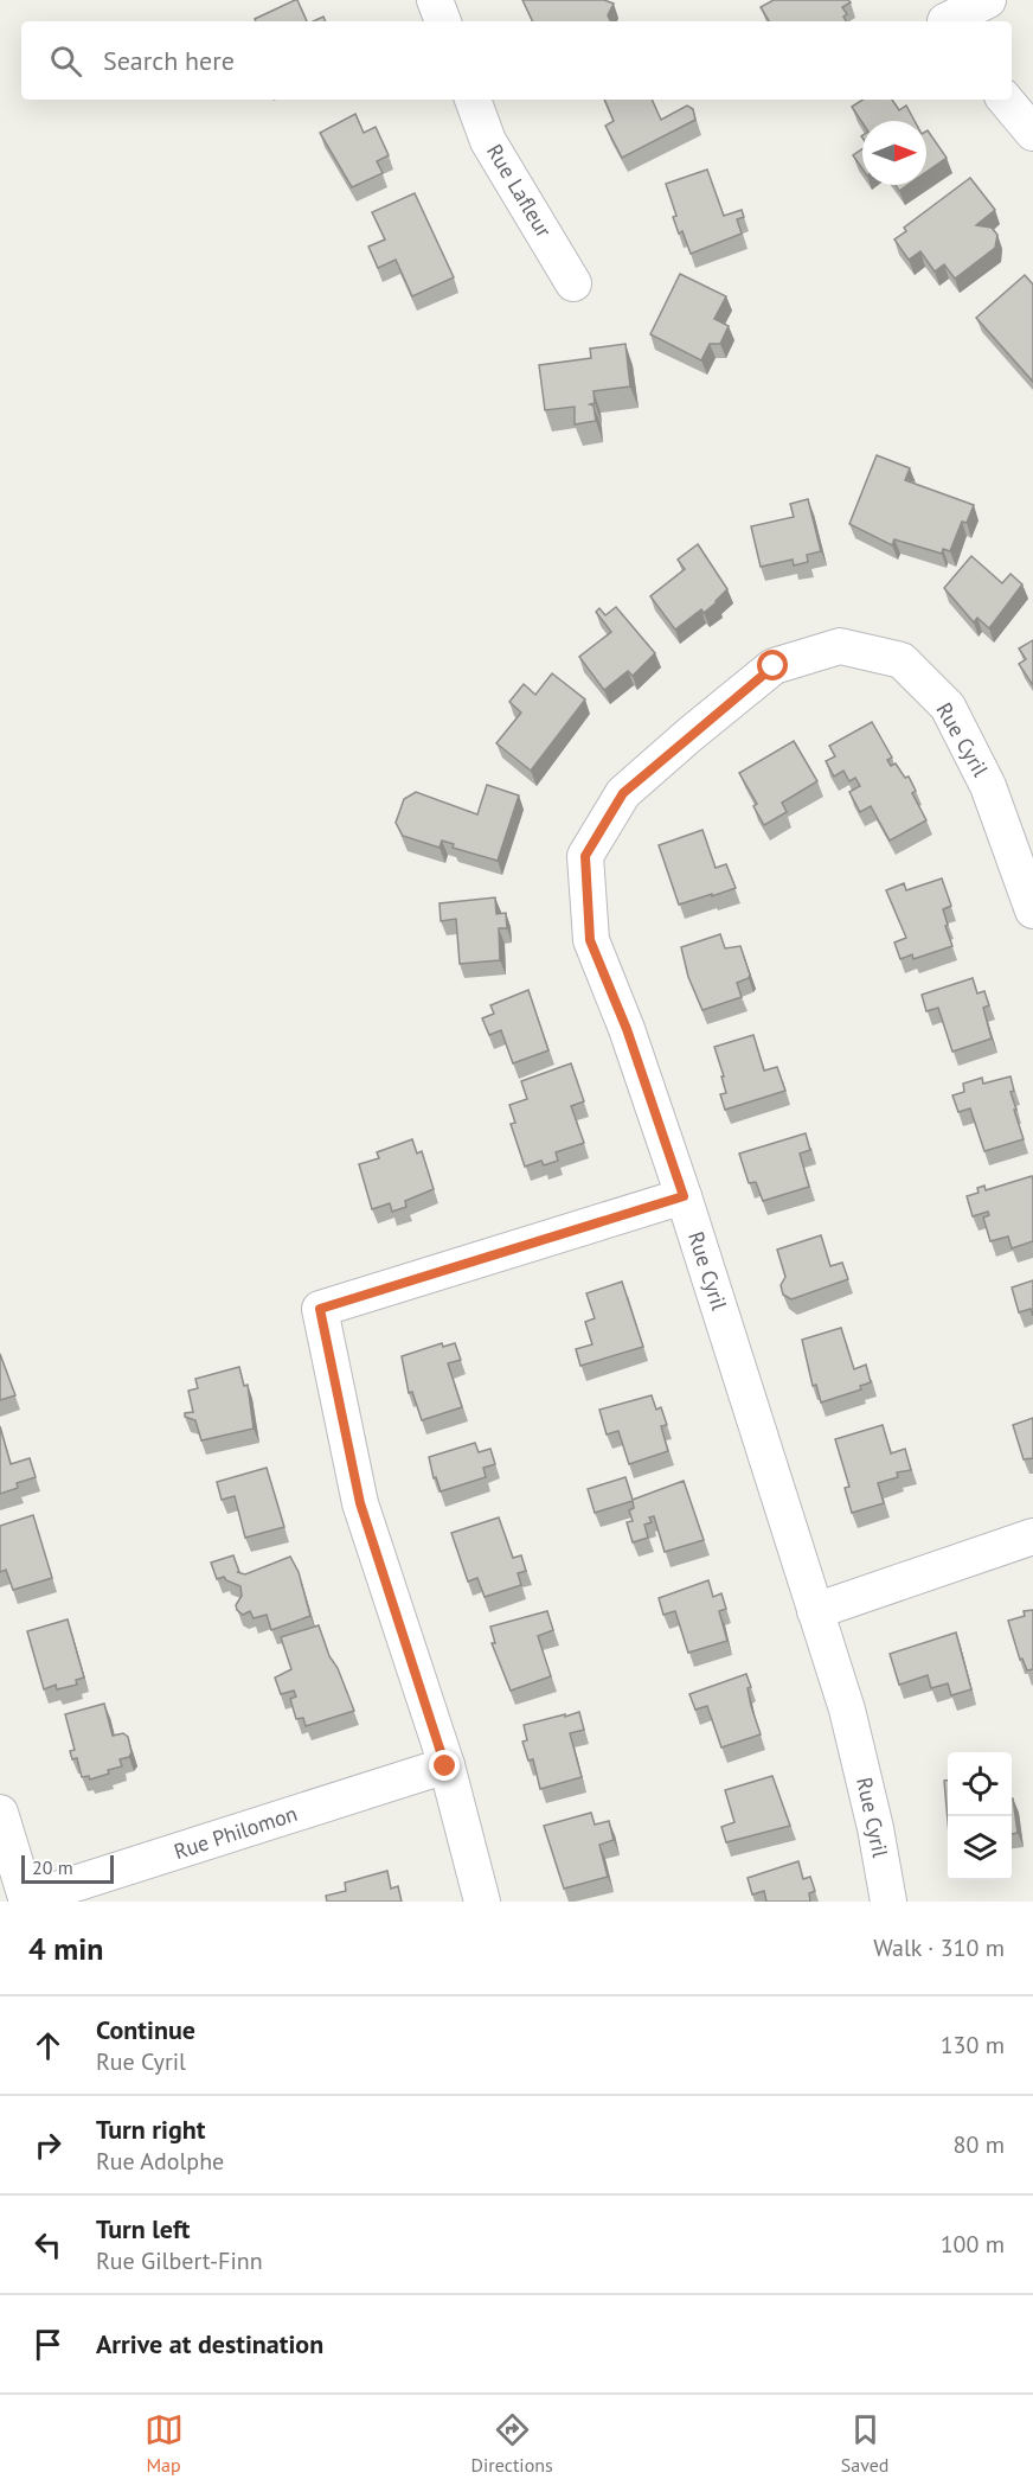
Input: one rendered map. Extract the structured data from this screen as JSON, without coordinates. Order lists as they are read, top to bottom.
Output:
{
  "streets": {
    "street": ["Rue Lafleur", "Rue Cyril", "Rue Philomon"]
  },
  "scale_bar": "20 m",
  "north": "right",
  "page": {
    "search": "Search here",
    "scale": "20 m",
    "heading": ["4 min", "Walk · 310 m"],
    "list": [
      ["Continue", "Rue Cyril", "130 m"],
      ["Turn right", "Rue Adolphe", "80 m"],
      ["Turn left", "Rue Gilbert-Finn", "100 m"],
      "Arrive at destination"
    ],
    "nav": ["Map", "Directions", "Saved"]
  }
}
